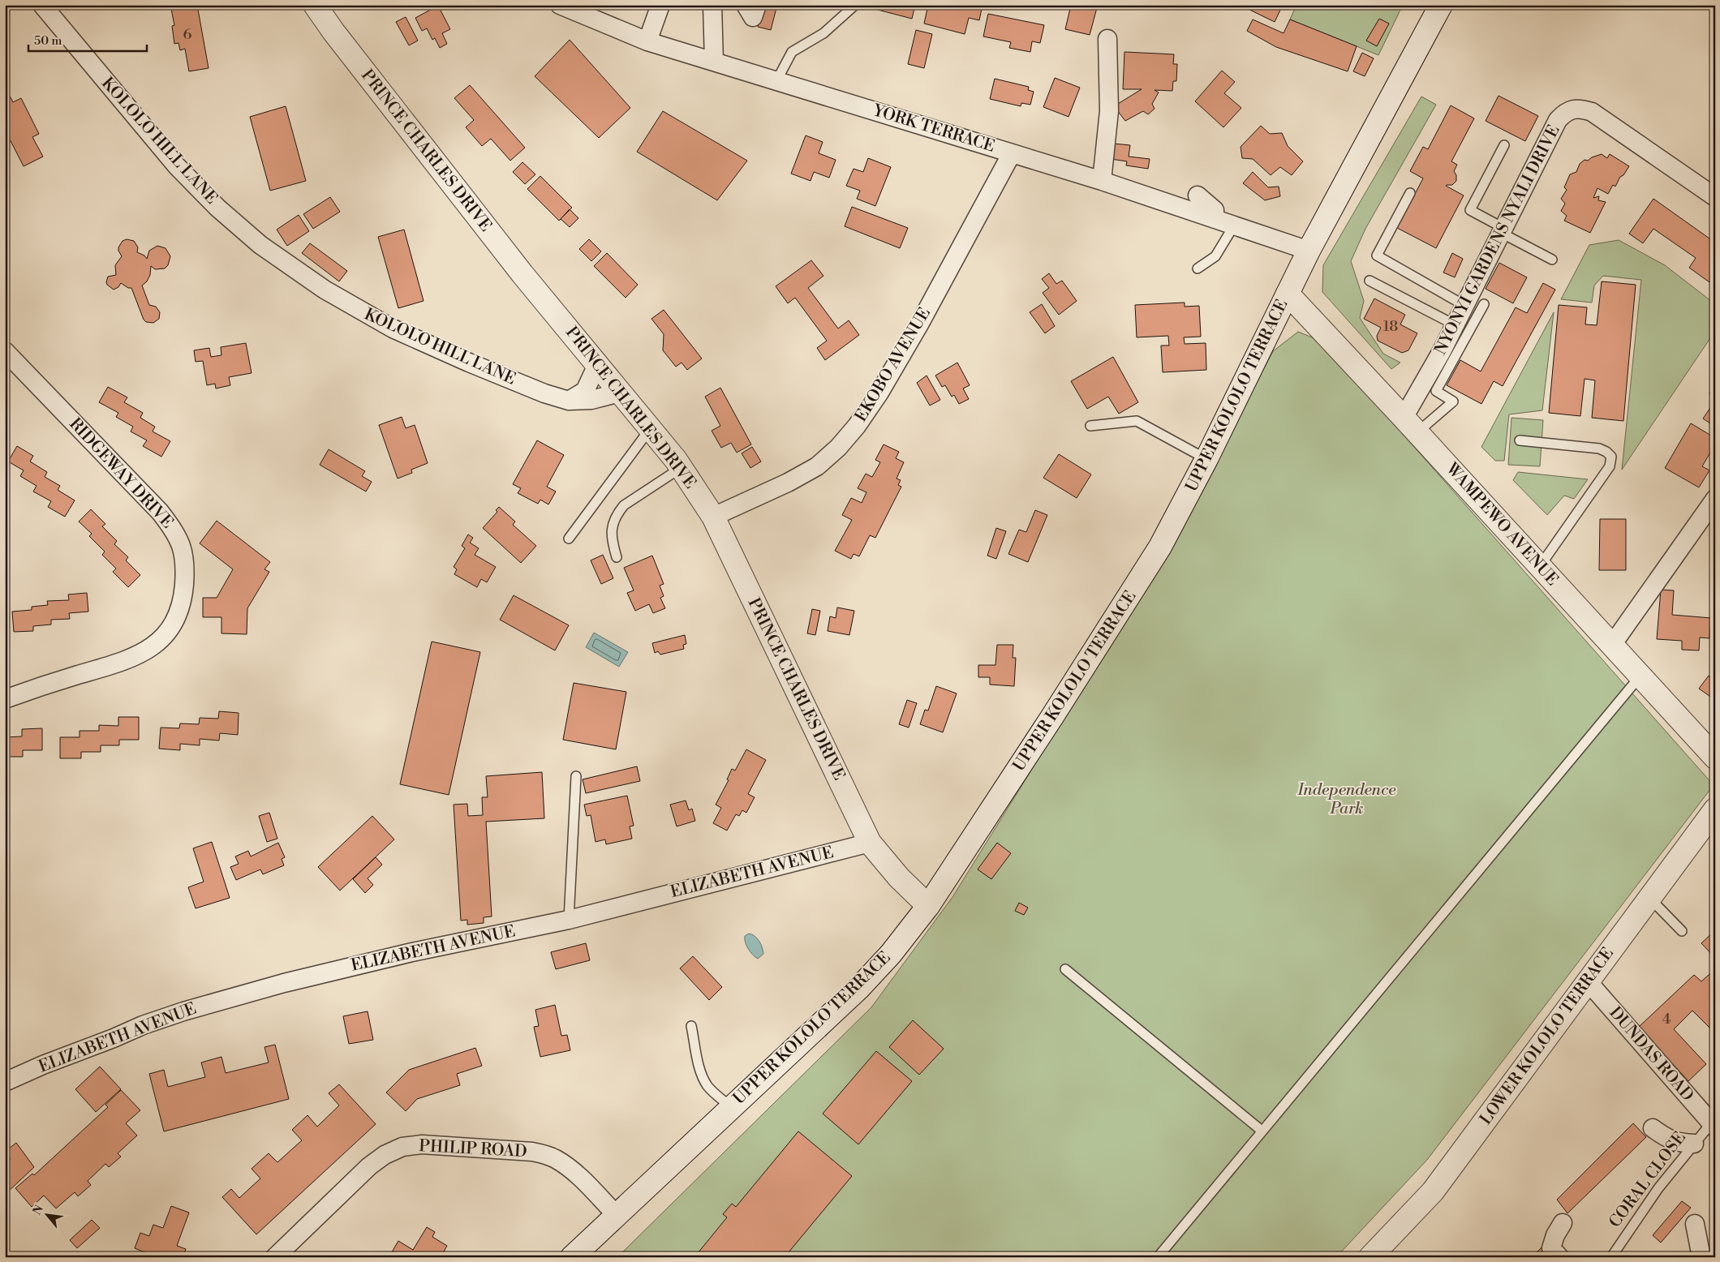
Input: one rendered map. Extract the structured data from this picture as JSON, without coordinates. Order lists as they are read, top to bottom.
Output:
{
  "streets": {
    "street": [
      "YORK TERRACE",
      "KOLOLO HILL LANE",
      "PRINCE CHARLES DRIVE",
      "NYONYI GARDENS NYALI DRIVE",
      "EKOBO AVENUE",
      "UPPER KOLOLO TERRACE",
      "RIDGEWAY DRIVE",
      "WAMPEWO AVENUE",
      "ELIZABETH AVENUE",
      "LOWER KOLOLO TERRACE",
      "DUNDAS ROAD",
      "PHILIP ROAD"
    ],
    "lane": ["CORAL CLOSE"]
  },
  "crossings": [
    ["YORK TERRACE", "EKOBO AVENUE"],
    ["YORK TERRACE", "UPPER KOLOLO TERRACE"],
    ["KOLOLO HILL LANE", "PRINCE CHARLES DRIVE"],
    ["PRINCE CHARLES DRIVE", "EKOBO AVENUE"],
    ["PRINCE CHARLES DRIVE", "UPPER KOLOLO TERRACE"],
    ["PRINCE CHARLES DRIVE", "ELIZABETH AVENUE"],
    ["NYONYI GARDENS NYALI DRIVE", "WAMPEWO AVENUE"],
    ["UPPER KOLOLO TERRACE", "WAMPEWO AVENUE"],
    ["UPPER KOLOLO TERRACE", "PHILIP ROAD"],
    ["LOWER KOLOLO TERRACE", "DUNDAS ROAD"],
    ["DUNDAS ROAD", "CORAL CLOSE"]
  ],
  "parks": ["Independence Park"],
  "house_numbers": ["6", "18", "4"],
  "scale_bar": "50 m",
  "north": "top left"
}
